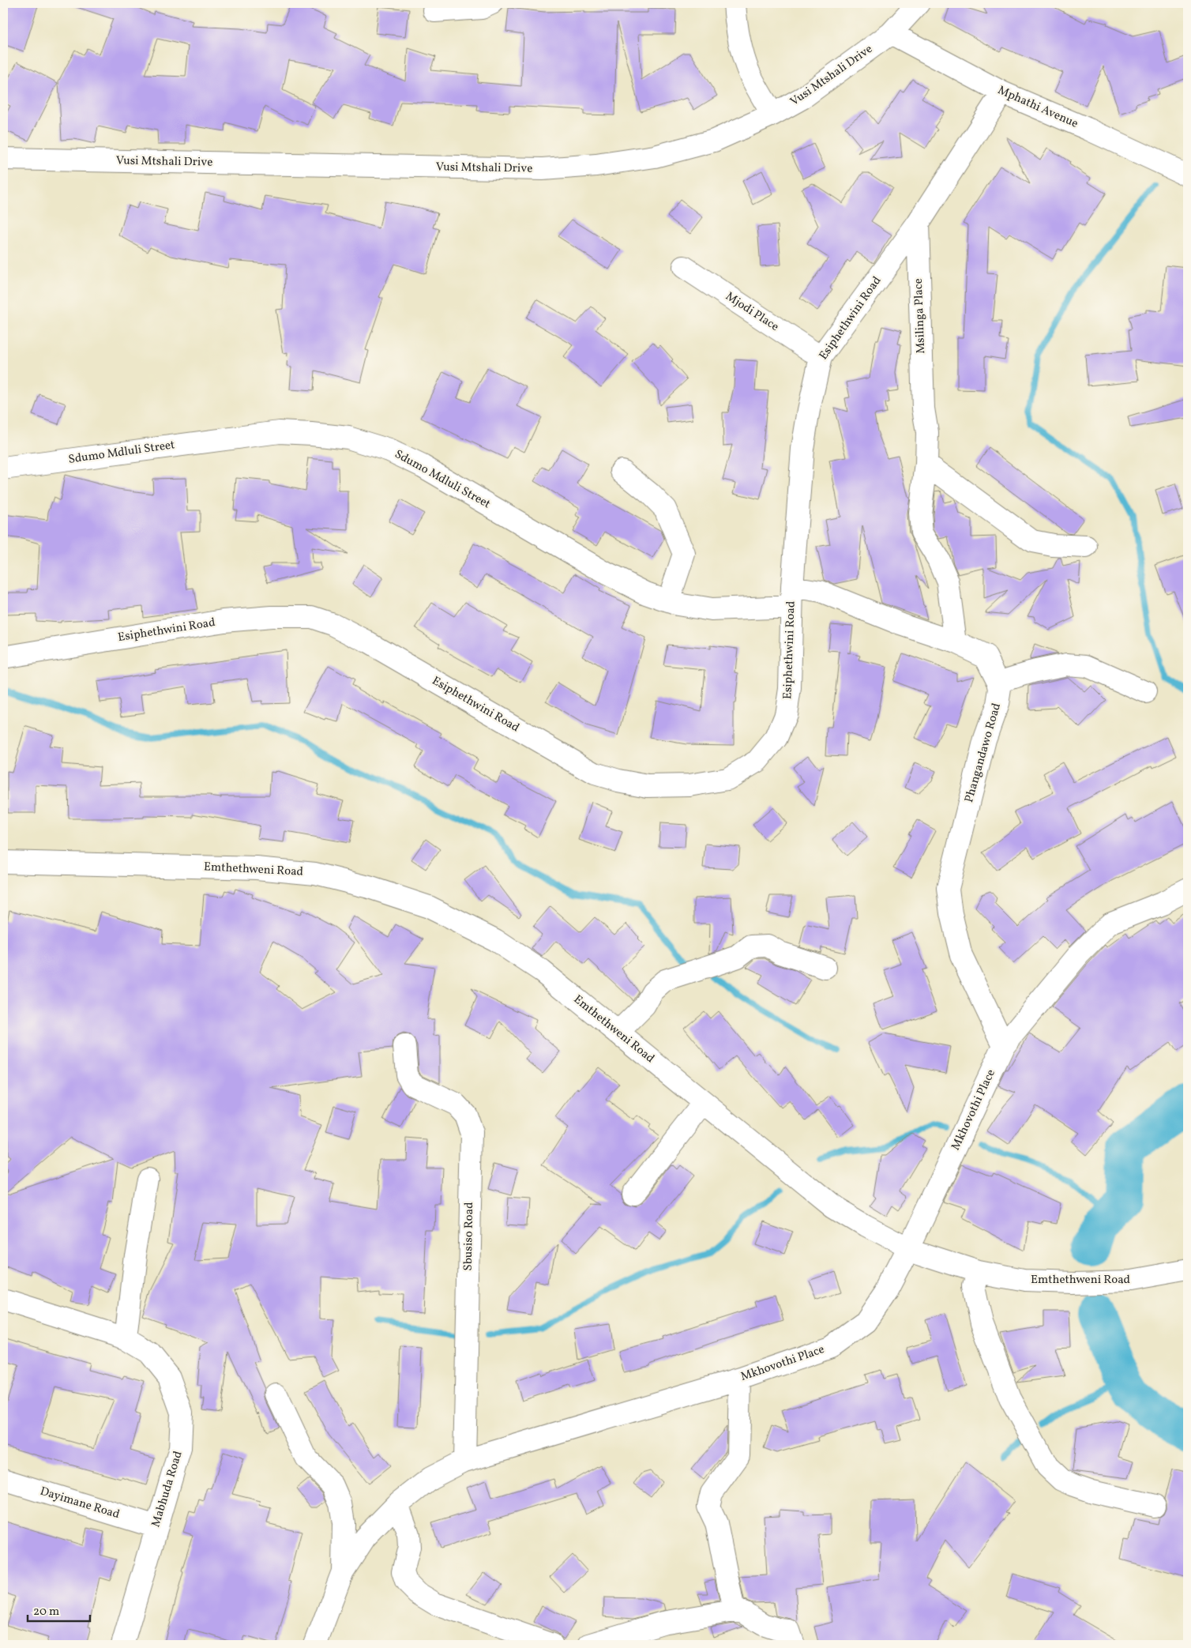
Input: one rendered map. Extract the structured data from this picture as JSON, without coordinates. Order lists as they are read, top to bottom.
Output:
{
  "streets": {
    "street": [
      "Vusi Mtshali Drive",
      "Mphathi Avenue",
      "Mjodi Place",
      "Msilinga Place",
      "Esiphethwini Road",
      "Sdumo Mdluli Street",
      "Phangandawo Road",
      "Emthethweni Road",
      "Mkhovothi Place",
      "Sbusiso Road",
      "Mabhuda Road",
      "Dayimane Road"
    ]
  },
  "crossings": [
    ["Vusi Mtshali Drive", "Mphathi Avenue"],
    ["Mphathi Avenue", "Esiphethwini Road"],
    ["Mjodi Place", "Esiphethwini Road"],
    ["Msilinga Place", "Esiphethwini Road"],
    ["Msilinga Place", "Phangandawo Road"],
    ["Esiphethwini Road", "Sdumo Mdluli Street"],
    ["Esiphethwini Road", "Phangandawo Road"],
    ["Sdumo Mdluli Street", "Phangandawo Road"],
    ["Phangandawo Road", "Mkhovothi Place"],
    ["Emthethweni Road", "Mkhovothi Place"],
    ["Mkhovothi Place", "Sbusiso Road"],
    ["Mabhuda Road", "Dayimane Road"]
  ],
  "scale_bar": "20 m"
}
